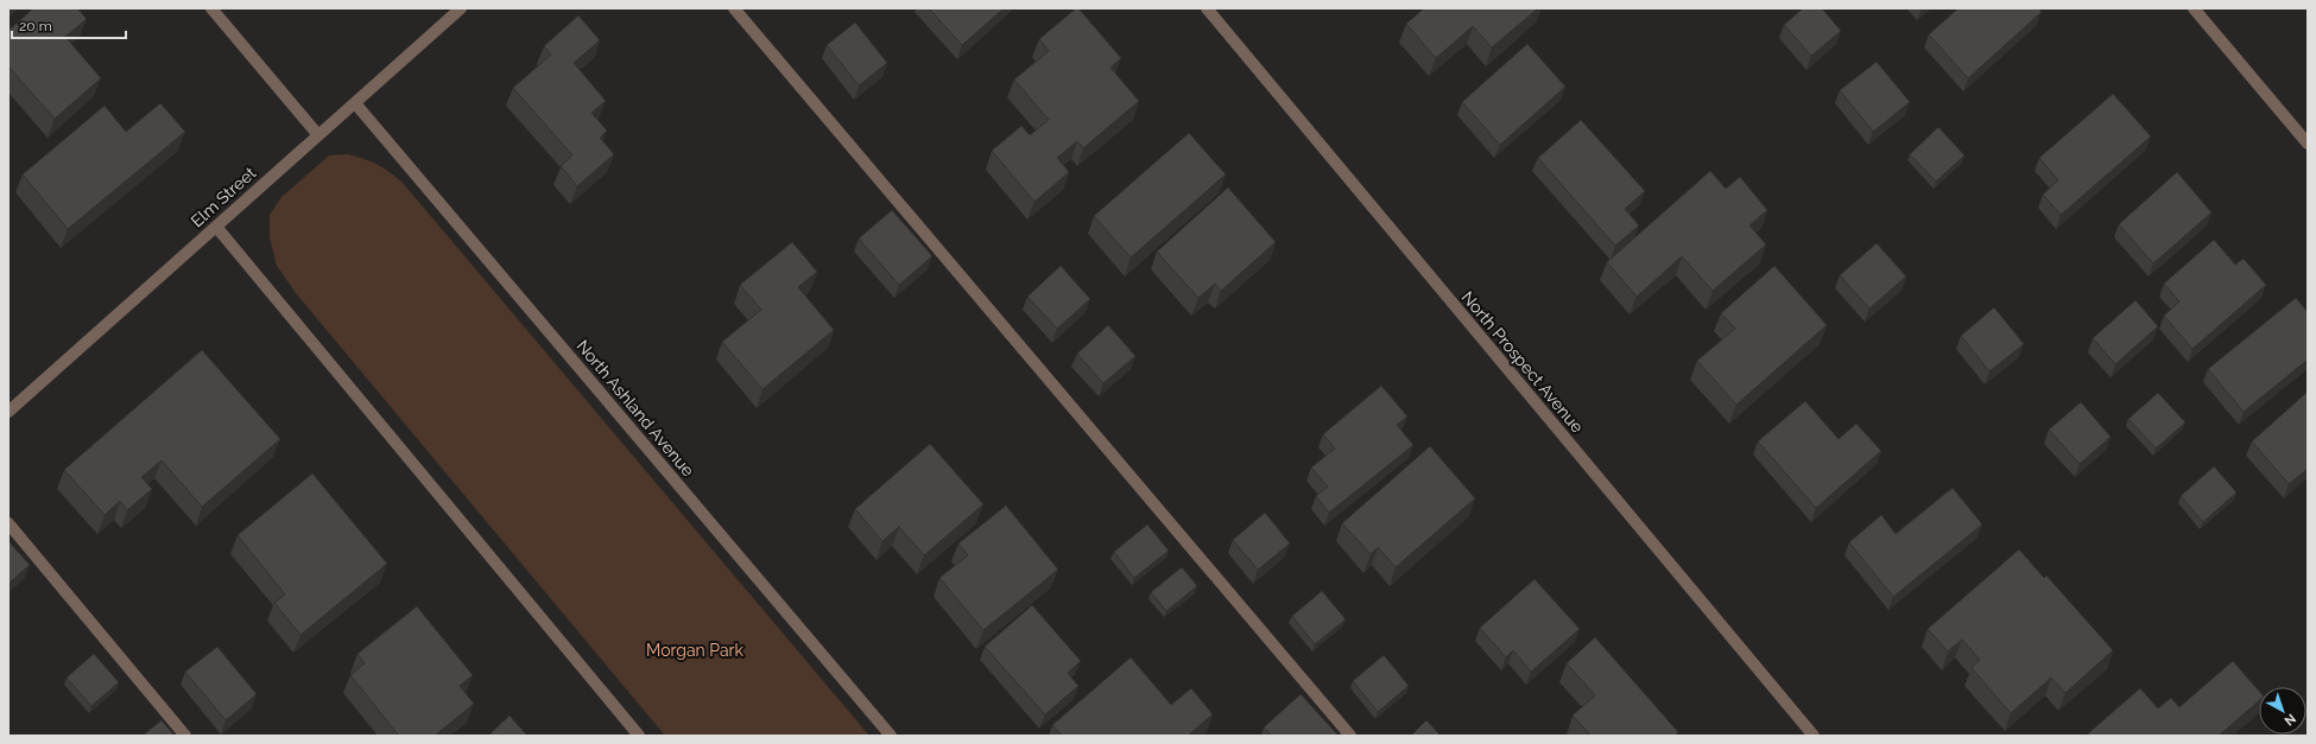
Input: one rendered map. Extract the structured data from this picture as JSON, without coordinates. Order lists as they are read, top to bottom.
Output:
{
  "streets": {
    "street": ["Elm Street", "North Prospect Avenue", "North Ashland Avenue"]
  },
  "crossings": [
    ["Elm Street", "North Ashland Avenue"]
  ],
  "parks": ["Morgan Park"],
  "scale_bar": "20 m",
  "north": "bottom right"
}
